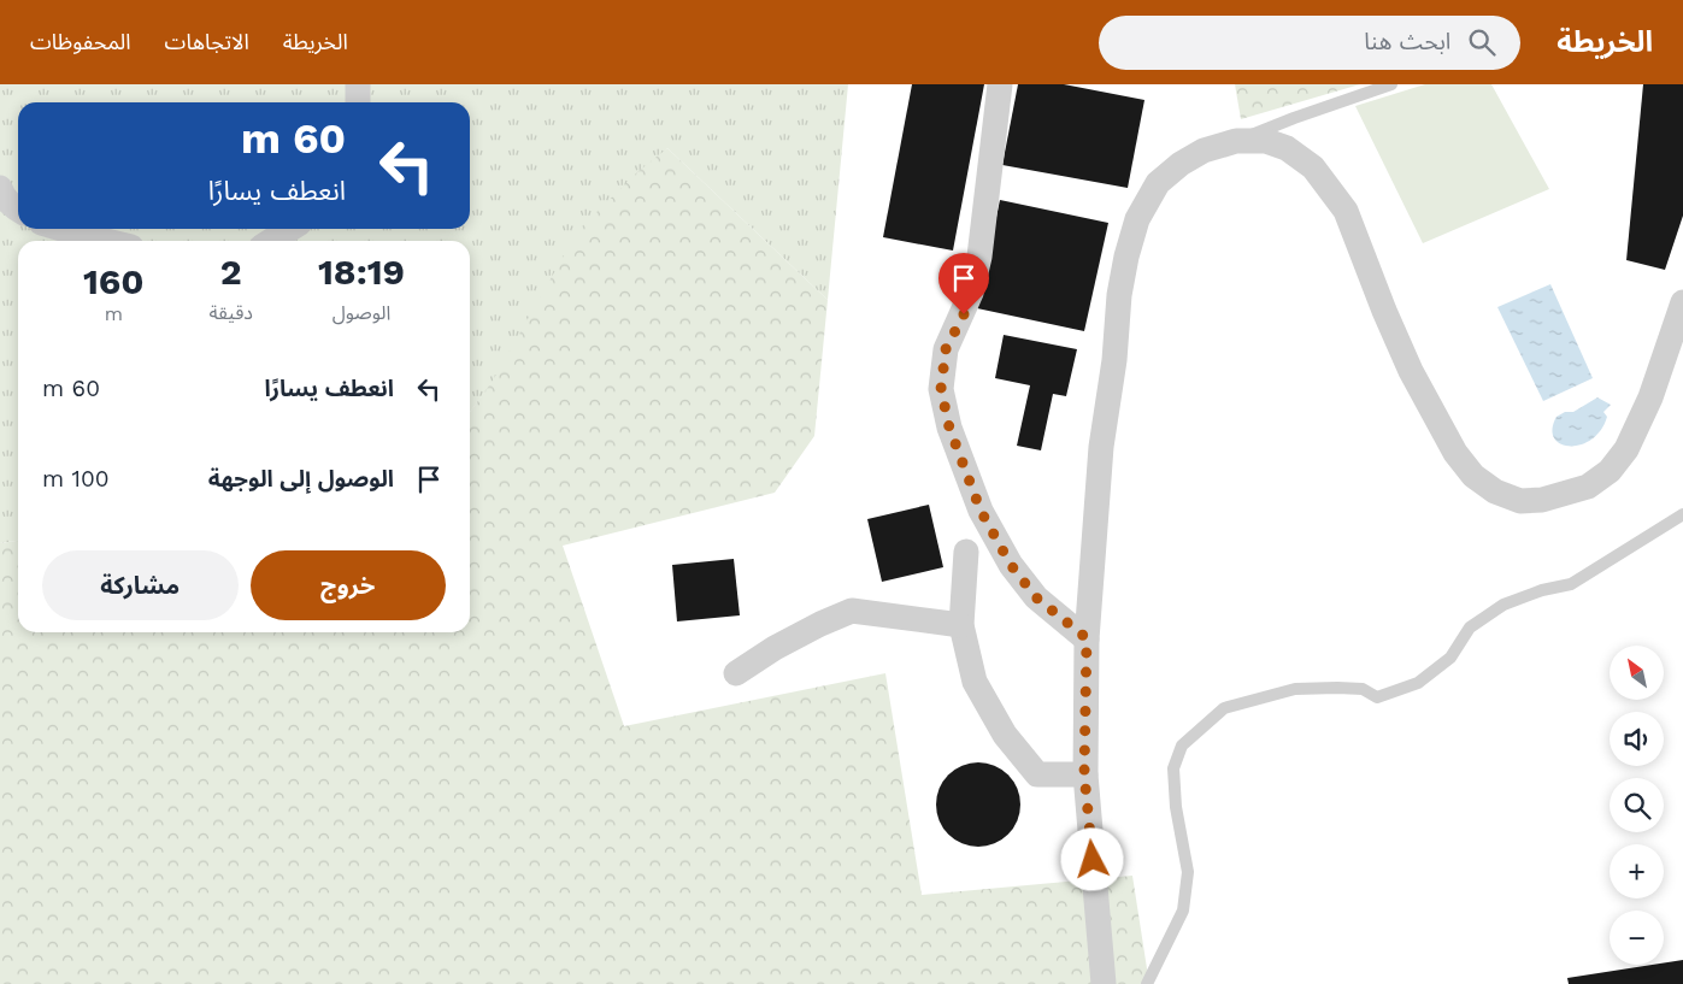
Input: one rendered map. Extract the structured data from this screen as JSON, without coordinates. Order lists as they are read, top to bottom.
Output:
{
  "north": "top left",
  "page": {
    "header": "الخريطة",
    "search": "ابحث هنا",
    "nav": ["الخريطة", "الاتجاهات", "المحفوظات"],
    "turn": ["60 m", "انعطف يسارًا"],
    "eta": [
      "18:19",
      "الوصول",
      "2",
      "دقيقة",
      "160",
      "m"
    ],
    "list": [
      {
        "name": "انعطف يسارًا",
        "value": "60 m"
      },
      {
        "name": "الوصول إلى الوجهة",
        "value": "100 m"
      }
    ],
    "buttons": ["خروج", "مشاركة"],
    "map_buttons": ["+", "−"]
  }
}
